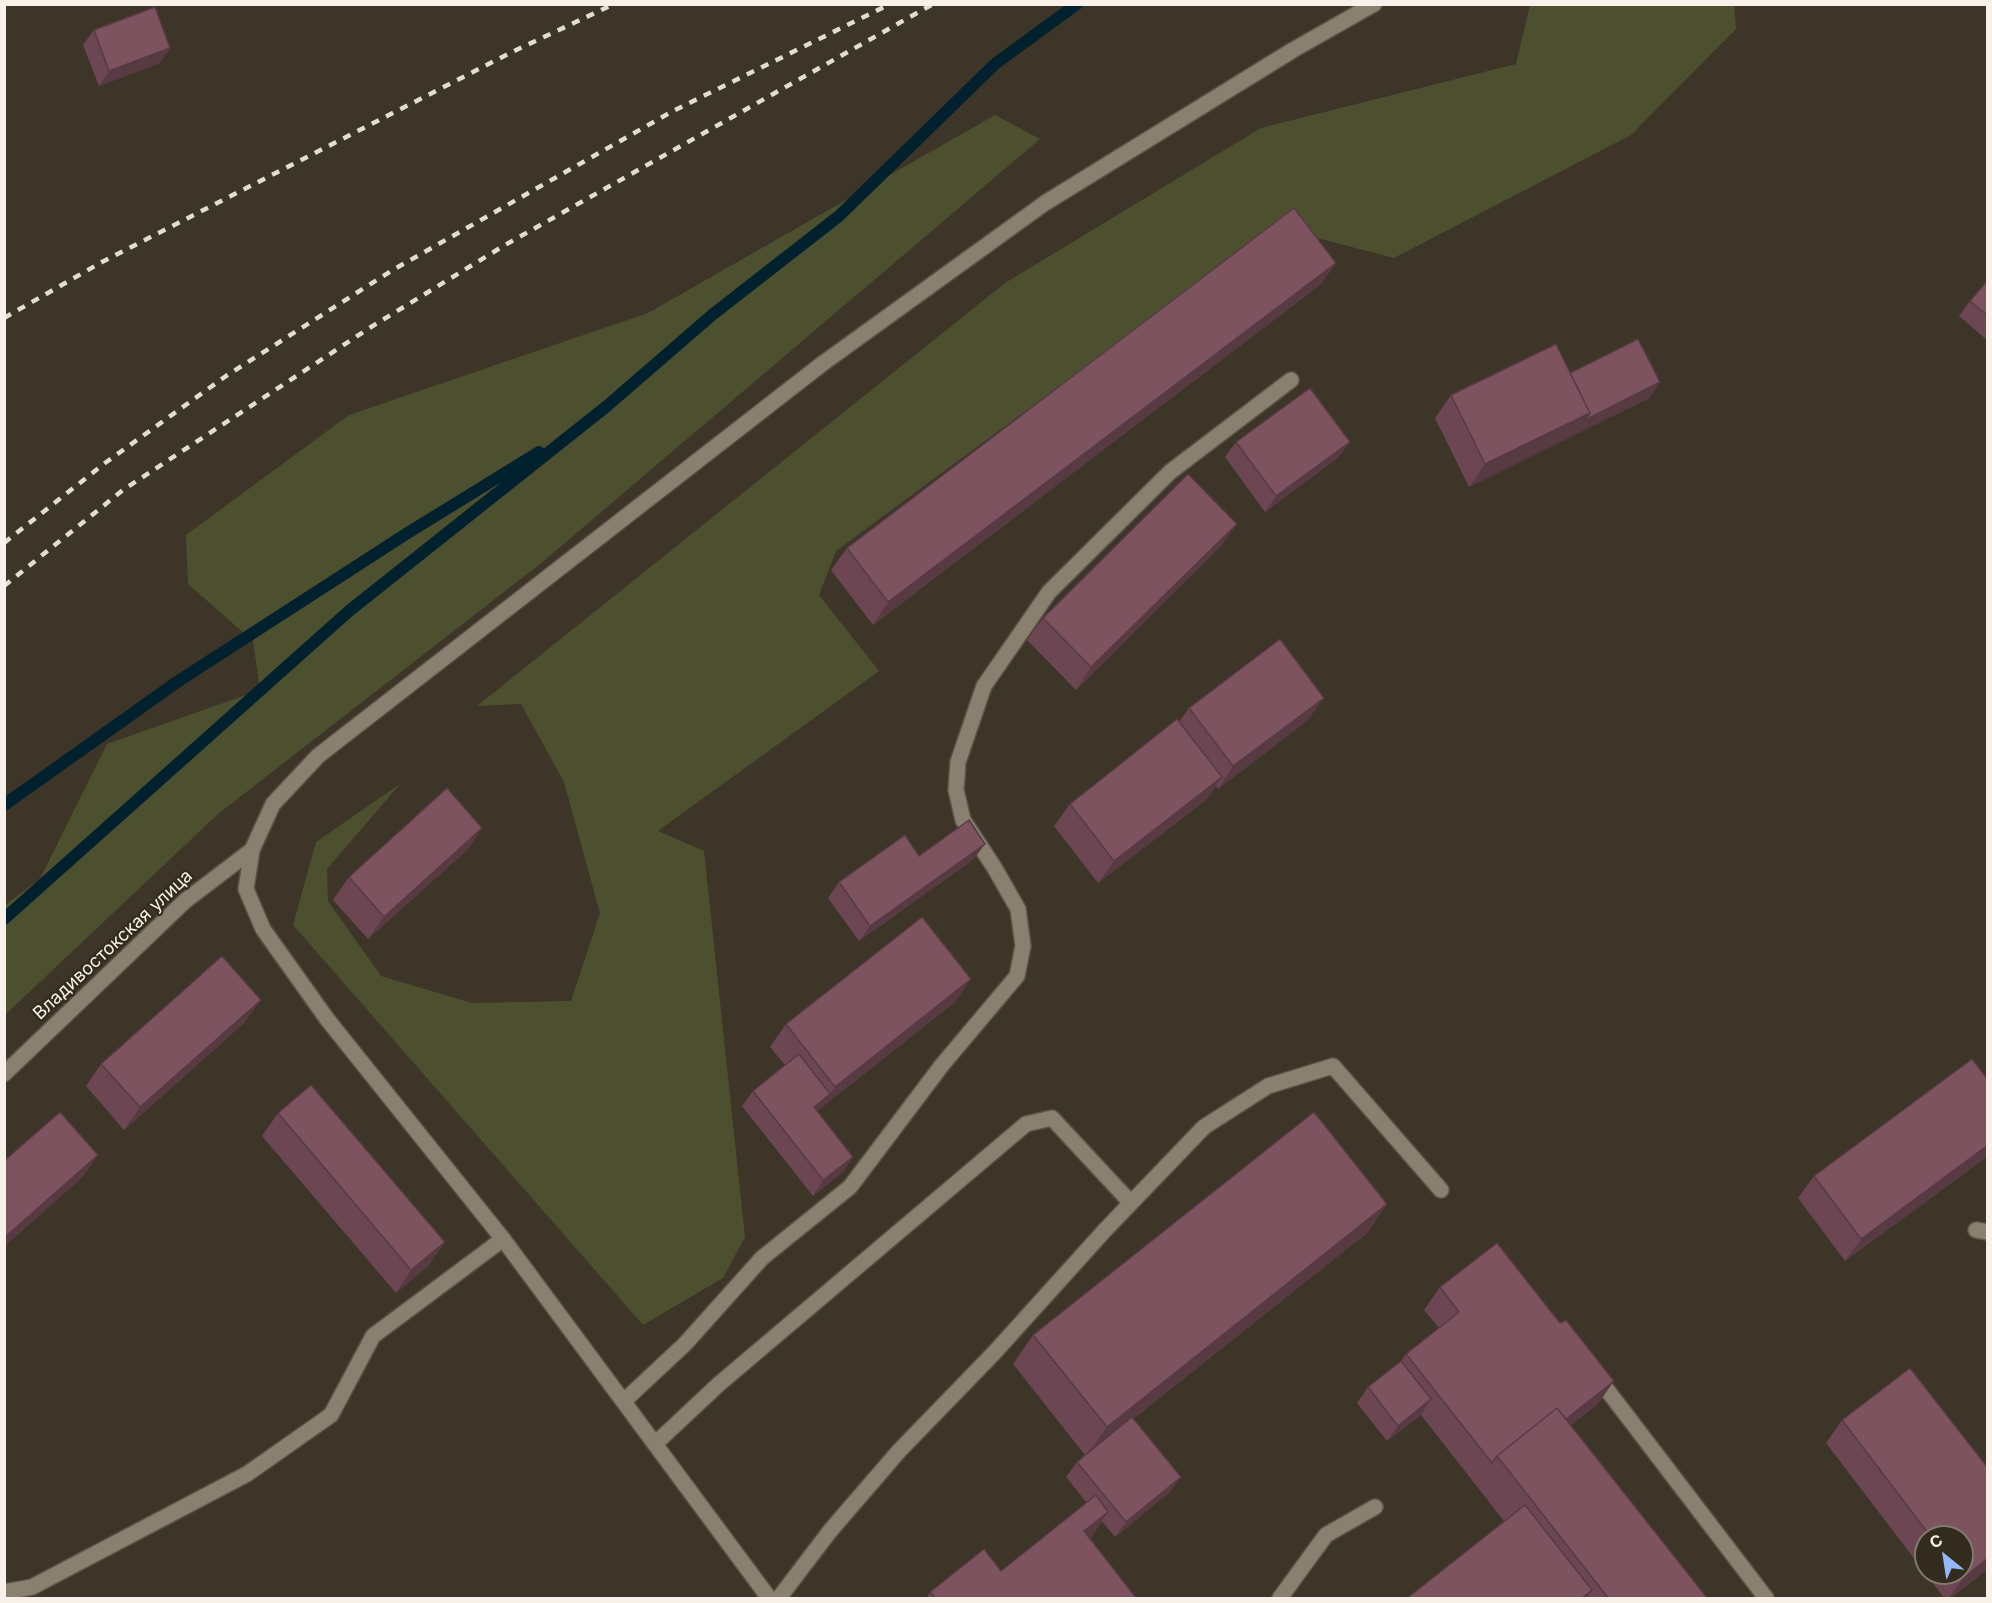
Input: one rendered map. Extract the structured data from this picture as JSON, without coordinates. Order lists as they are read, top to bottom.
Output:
{
  "streets": {
    "street": ["Владивостокская улица"]
  },
  "north": "top left"
}
